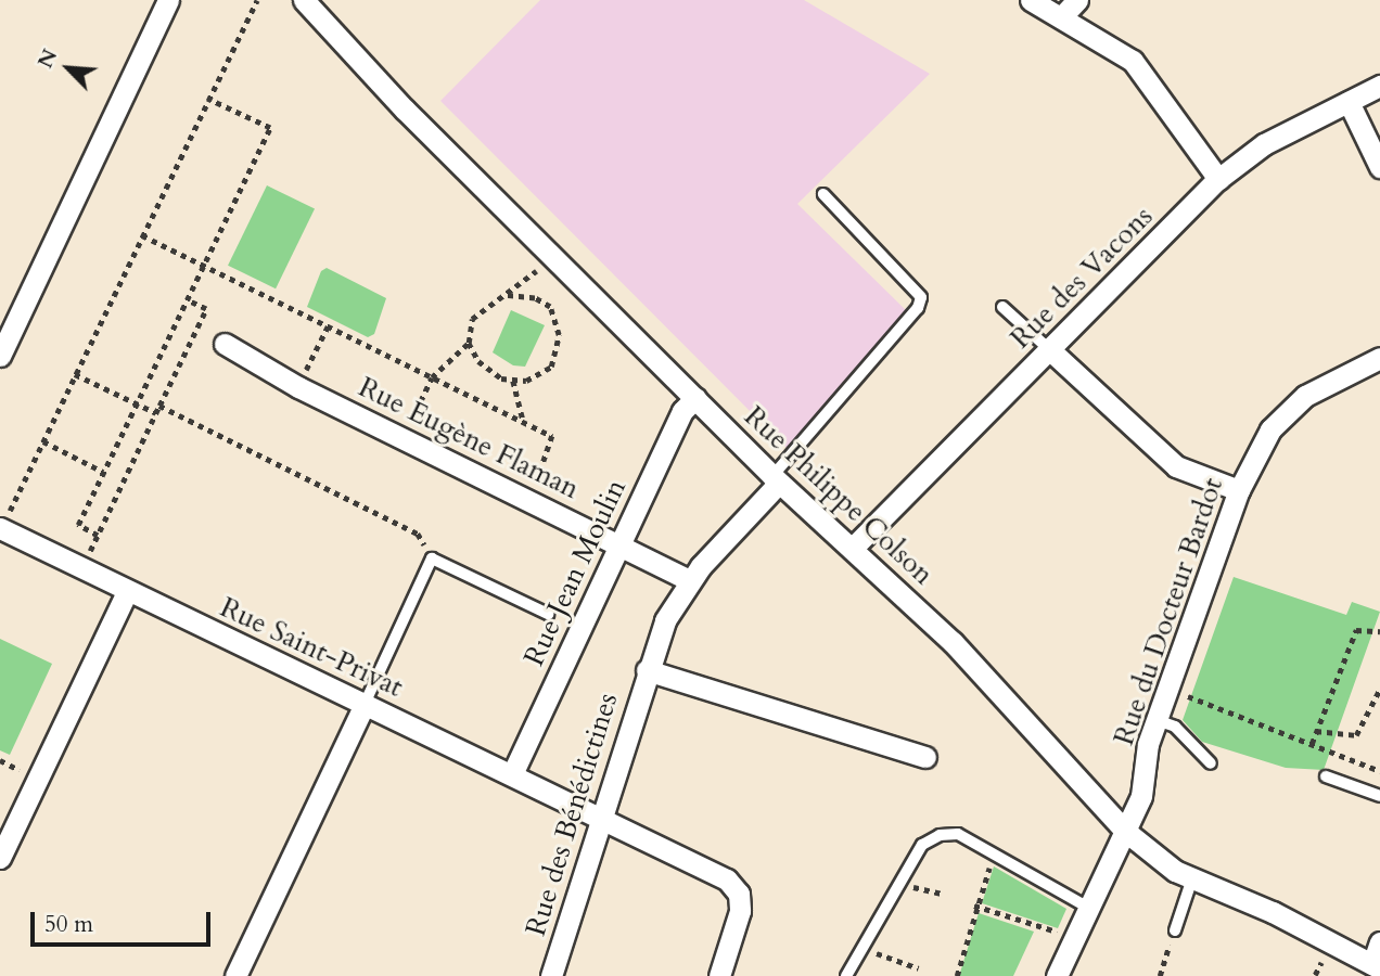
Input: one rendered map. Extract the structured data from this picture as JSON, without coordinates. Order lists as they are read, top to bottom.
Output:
{
  "streets": {
    "street": [
      "Rue des Vacons",
      "Rue Eugène Flaman",
      "Rue Philippe Colson",
      "Rue Jean Moulin",
      "Rue du Docteur Bardot",
      "Rue Saint-Privat",
      "Rue des Bénédictines"
    ]
  },
  "crossings": [
    ["Rue des Vacons", "Rue Philippe Colson"],
    ["Rue Eugène Flaman", "Rue Jean Moulin"],
    ["Rue Eugène Flaman", "Rue des Bénédictines"],
    ["Rue Philippe Colson", "Rue Jean Moulin"],
    ["Rue Philippe Colson", "Rue du Docteur Bardot"],
    ["Rue Philippe Colson", "Rue des Bénédictines"],
    ["Rue Jean Moulin", "Rue Saint-Privat"],
    ["Rue Saint-Privat", "Rue des Bénédictines"]
  ],
  "scale_bar": "50 m",
  "north": "top left"
}
